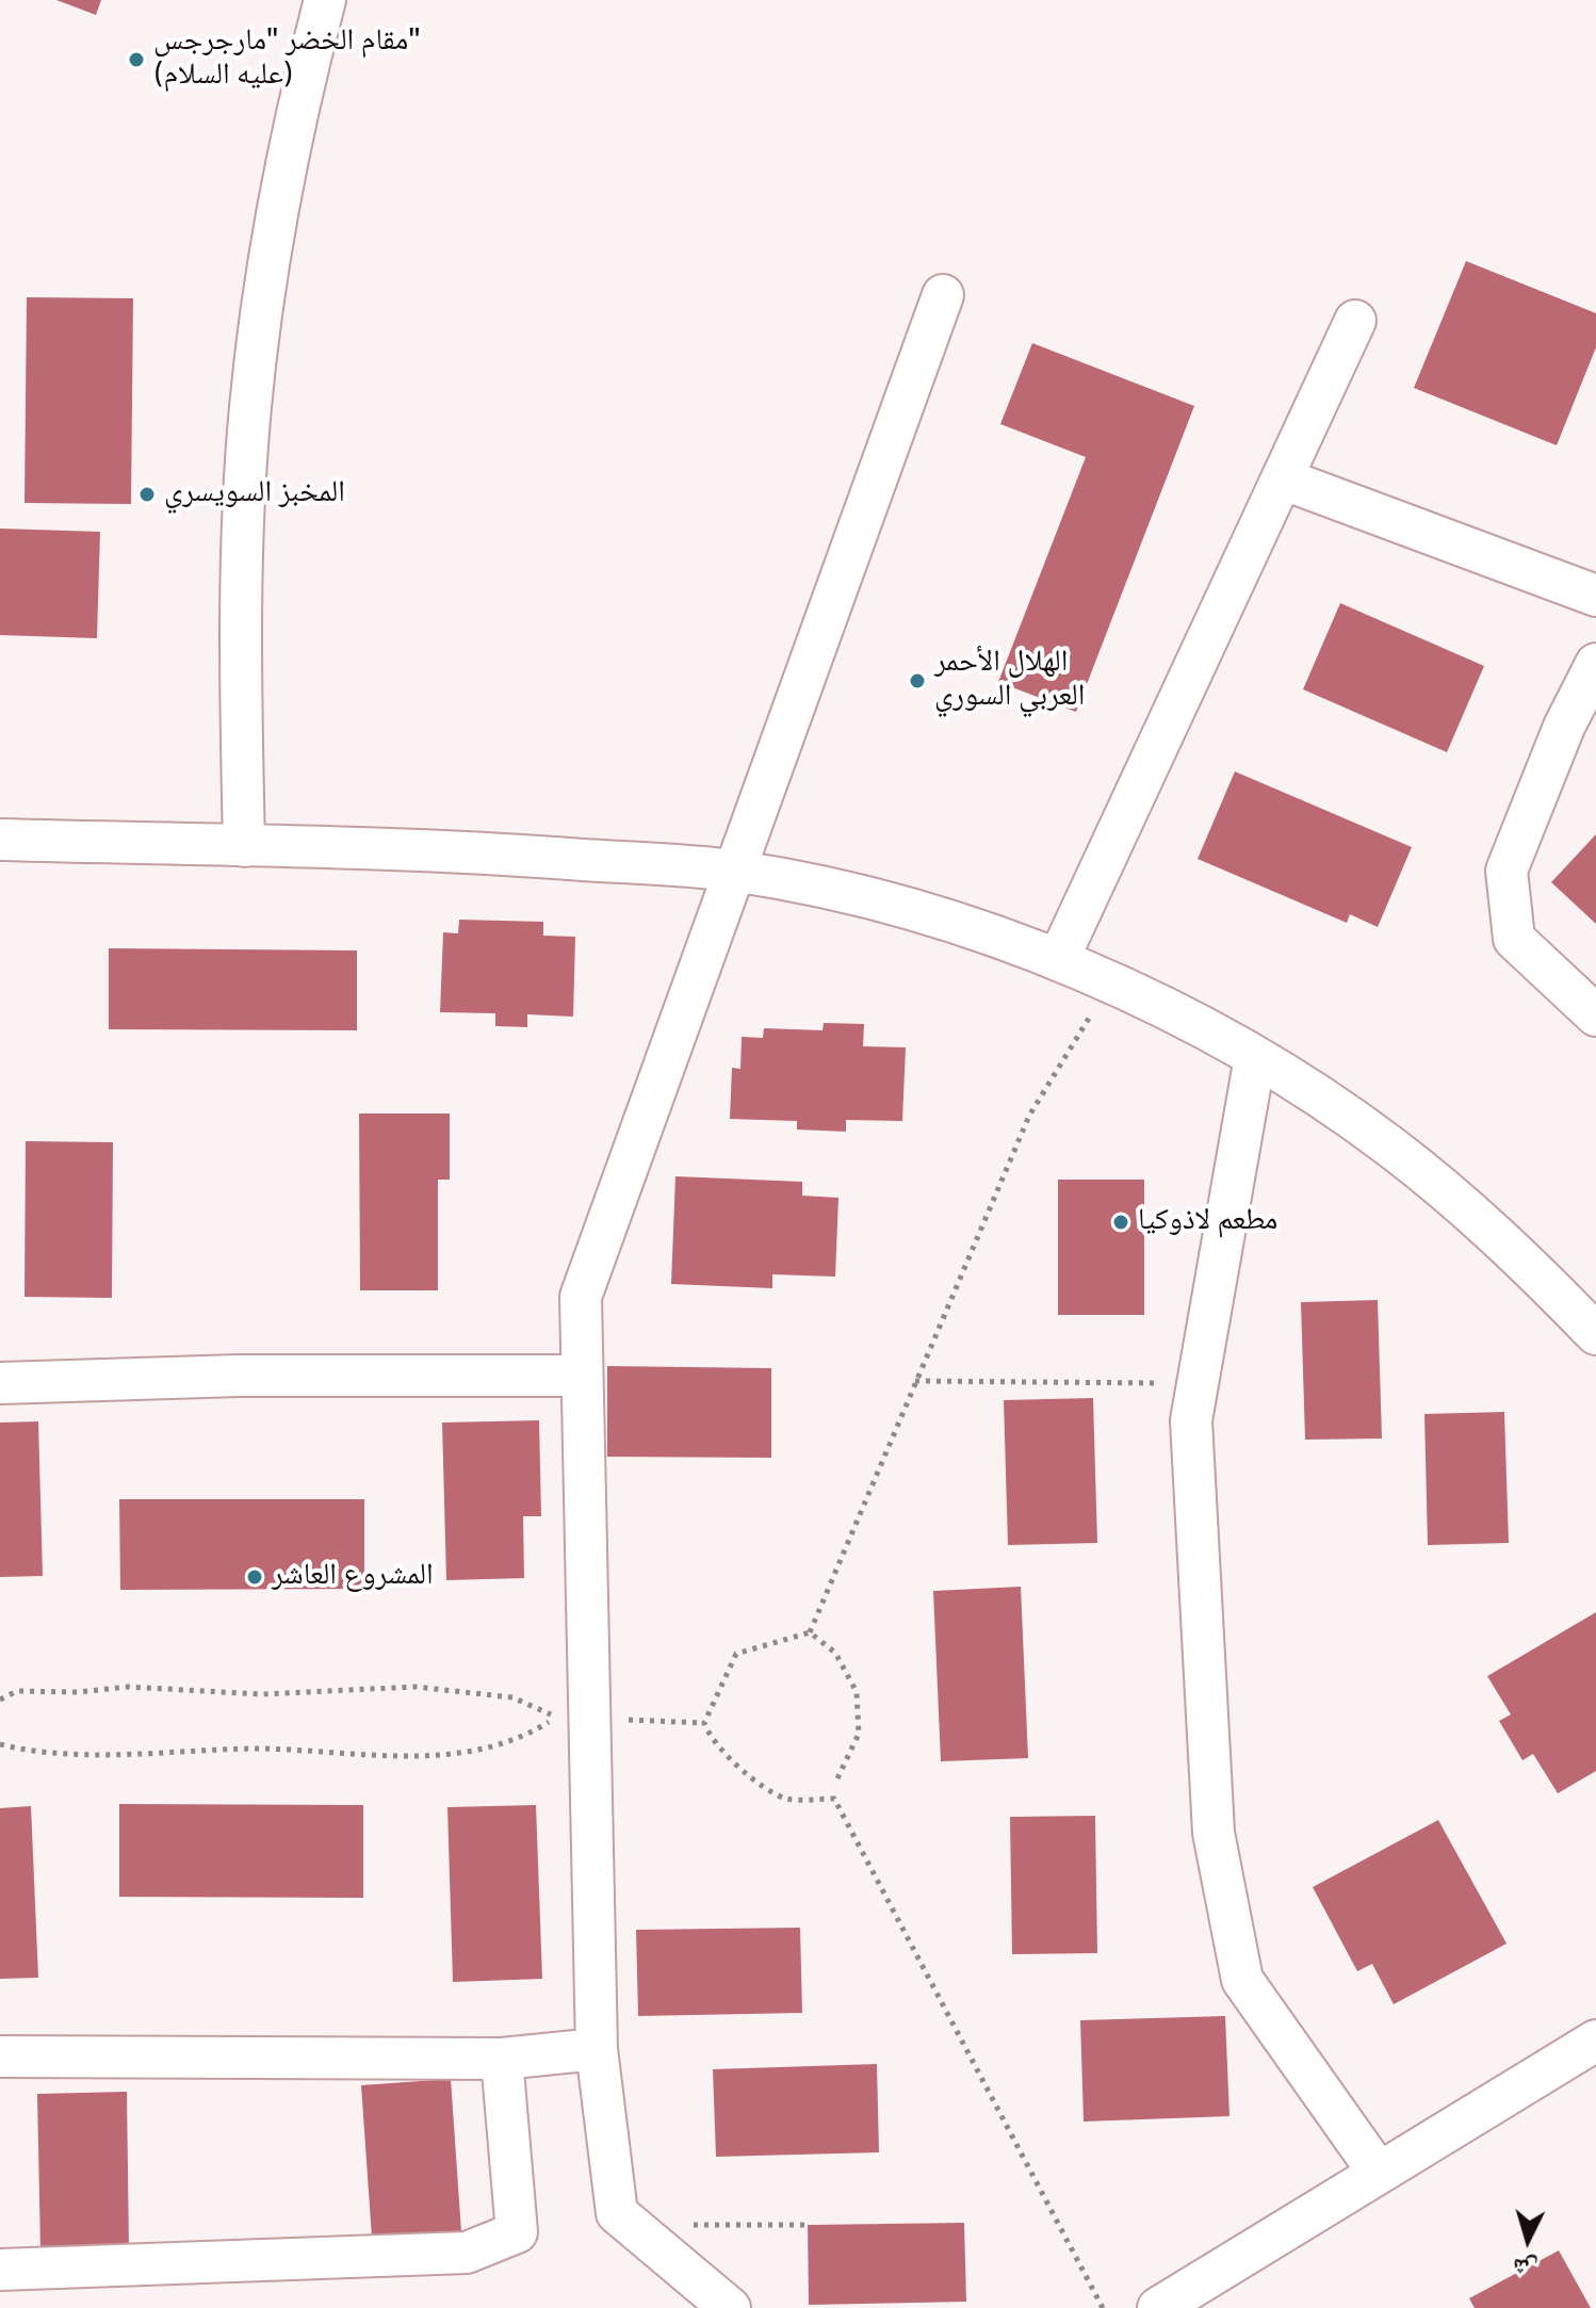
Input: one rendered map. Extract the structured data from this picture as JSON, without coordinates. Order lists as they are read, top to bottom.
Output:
{
  "places": [
    "مقام الخضر \"مارجرجس\" (عليه السلام)",
    "المخبز السويسري",
    "الهلال الأحمر العربي السوري",
    "مطعم لاذوكيا",
    "المشروع العاشر"
  ],
  "north": "bottom"
}
